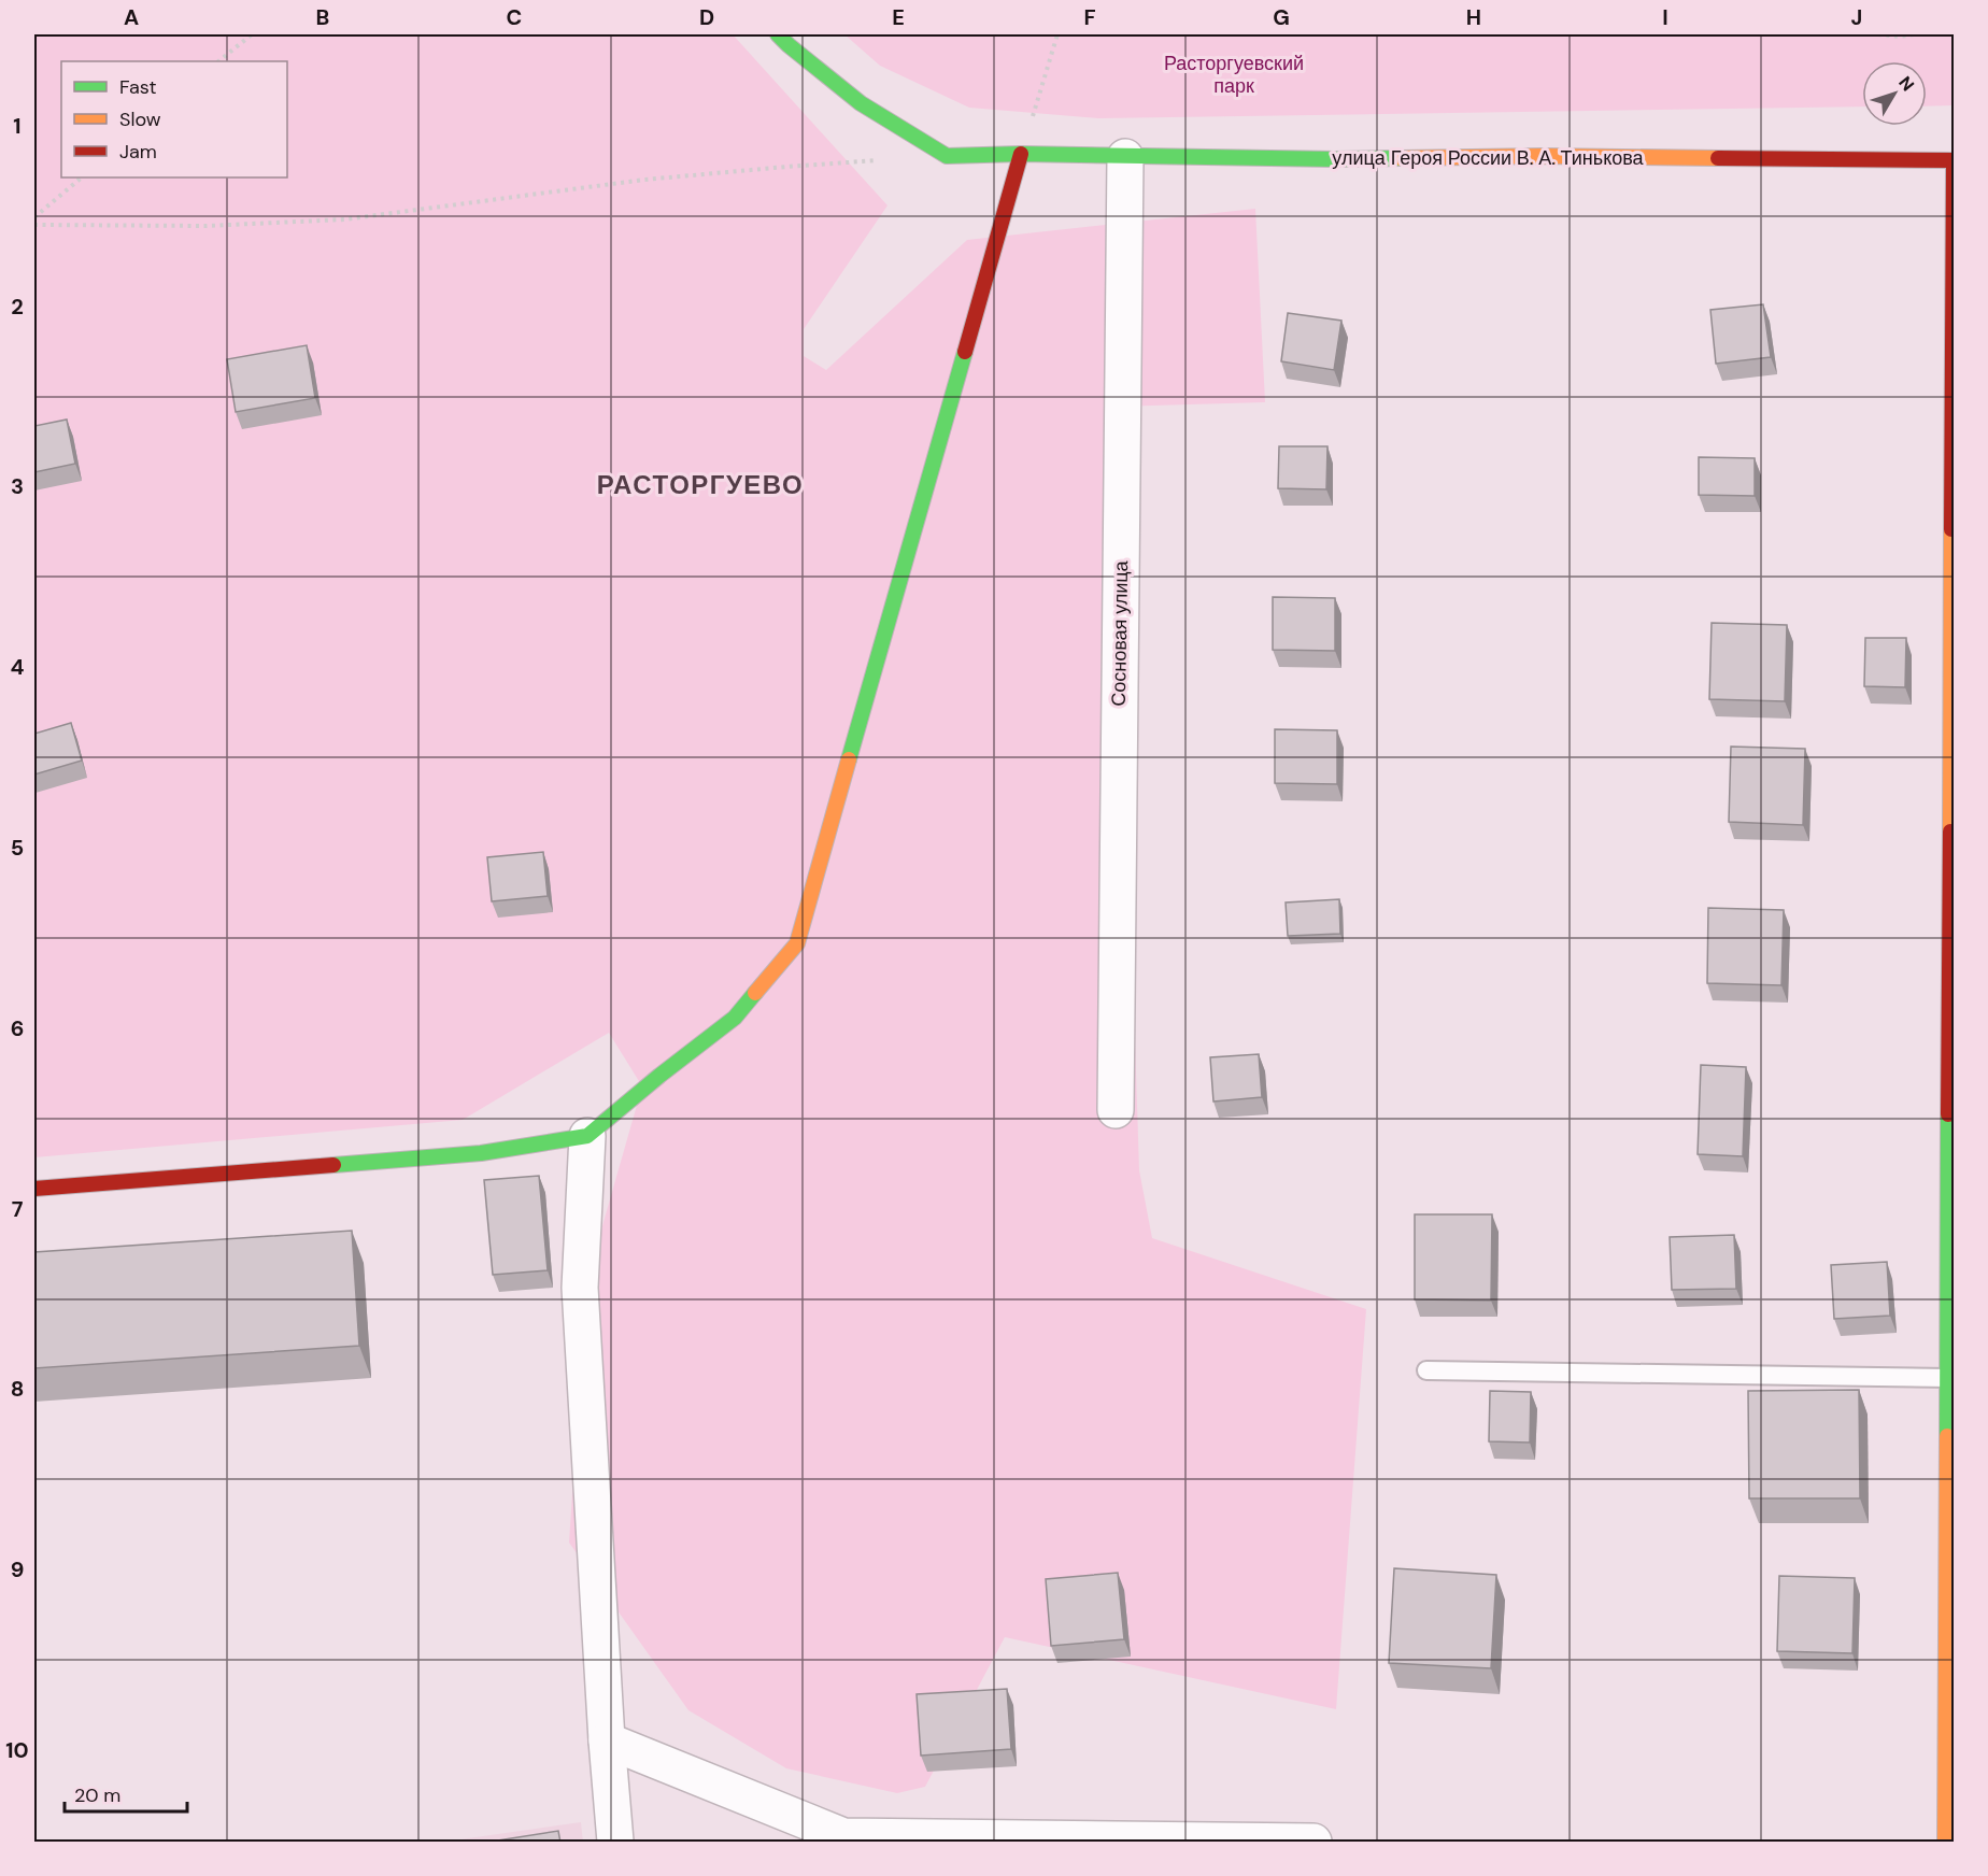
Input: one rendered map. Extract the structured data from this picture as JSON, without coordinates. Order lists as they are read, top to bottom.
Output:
{
  "streets": {
    "street": ["улица Героя России В. А. Тинькова", "Сосновая улица"]
  },
  "crossings": [
    ["улица Героя России В. А. Тинькова", "Сосновая улица"]
  ],
  "districts": ["РАСТОРГУЕВО"],
  "parks": ["Расторгуевский парк"],
  "legend": ["Fast", "Slow", "Jam"],
  "scale_bar": "20 m",
  "north": "top right",
  "grid": {
    "columns": [
      "A",
      "B",
      "C",
      "D",
      "E",
      "F",
      "G",
      "H",
      "I",
      "J"
    ],
    "rows": [
      "1",
      "2",
      "3",
      "4",
      "5",
      "6",
      "7",
      "8",
      "9",
      "10"
    ]
  }
}
